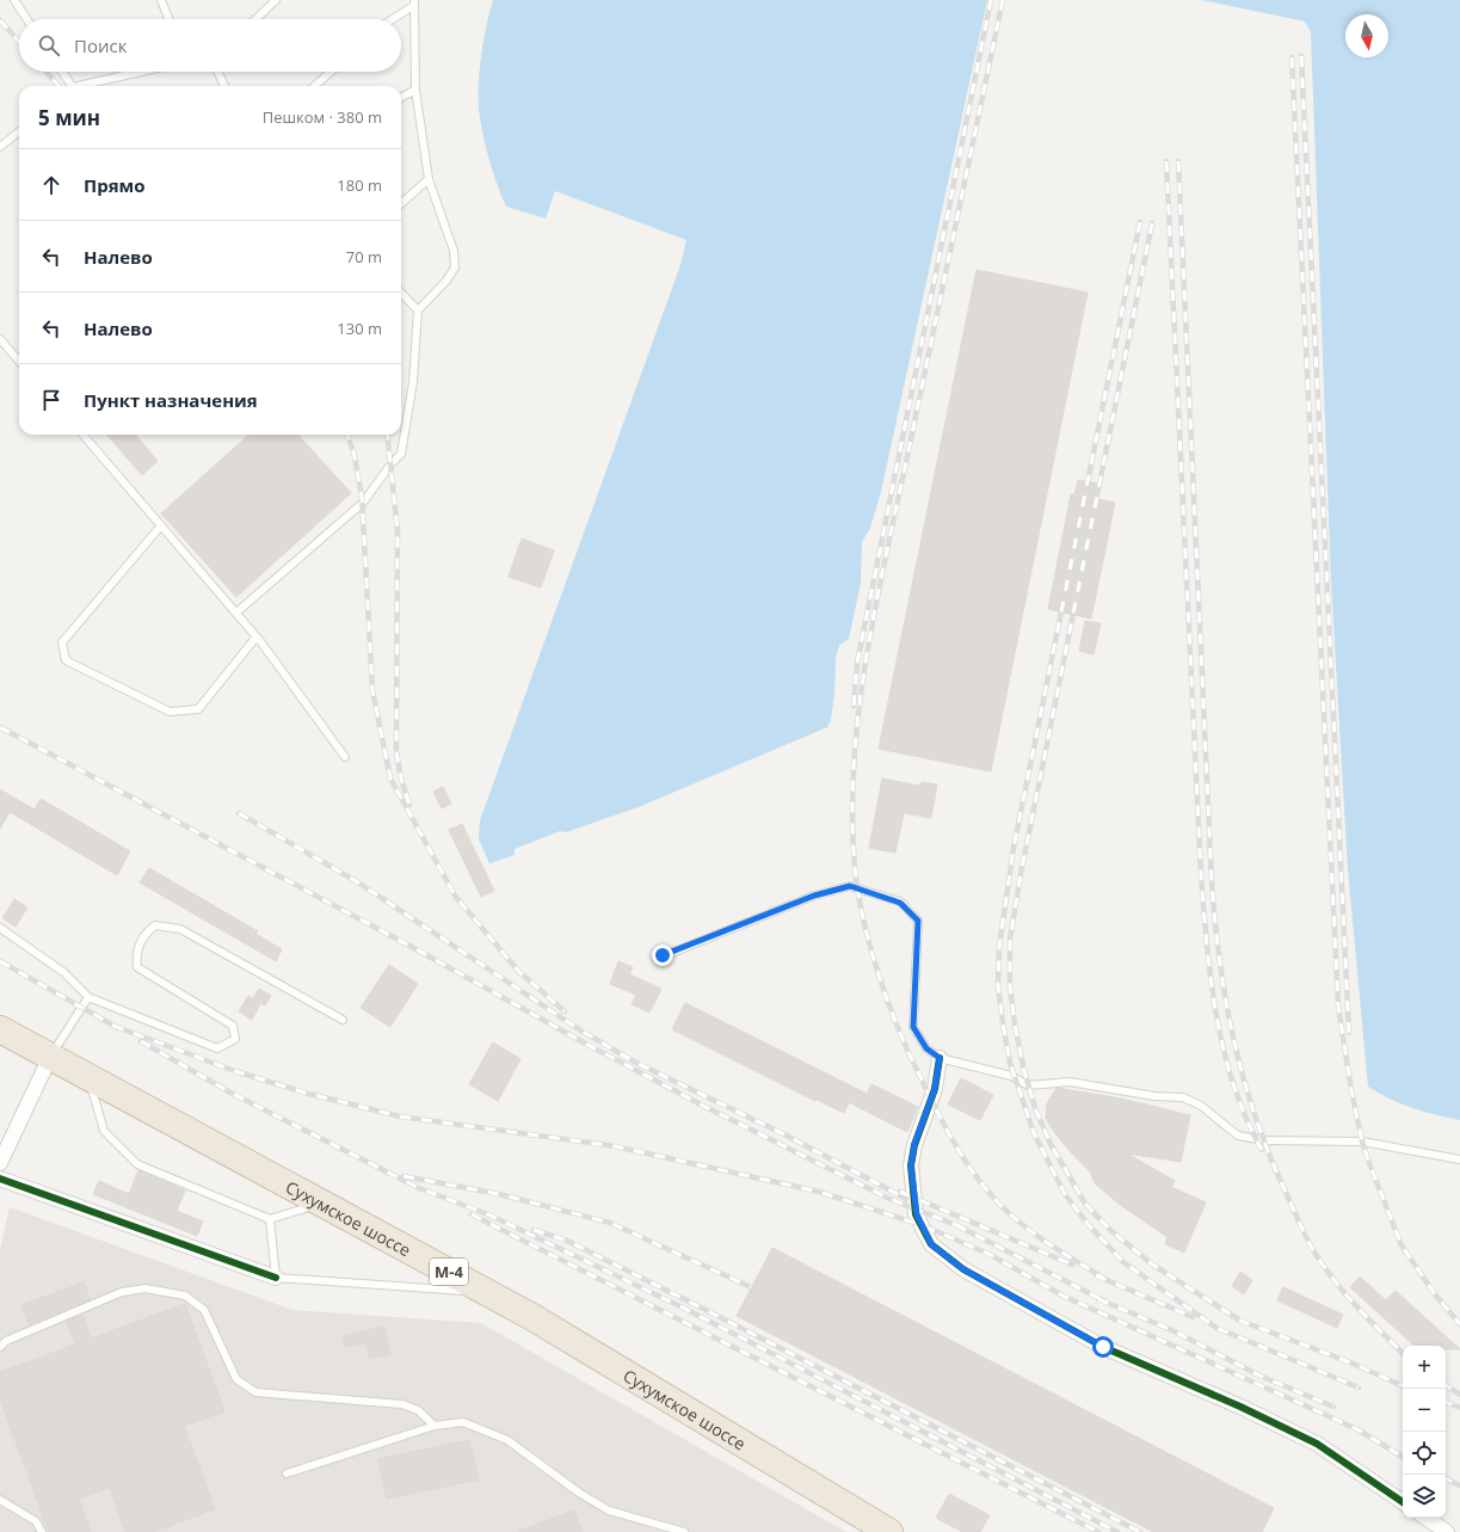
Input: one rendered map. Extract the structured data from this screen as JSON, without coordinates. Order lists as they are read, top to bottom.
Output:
{
  "streets": {
    "highway": ["Сухумское шоссе", "М-4"]
  },
  "north": "bottom",
  "page": {
    "search": "Поиск",
    "heading": ["5 мин", "Пешком · 380 m"],
    "list": [
      ["Прямо", "180 m"],
      ["Налево", "70 m"],
      ["Налево", "130 m"],
      "Пункт назначения"
    ],
    "map_buttons": ["+", "−"]
  }
}
